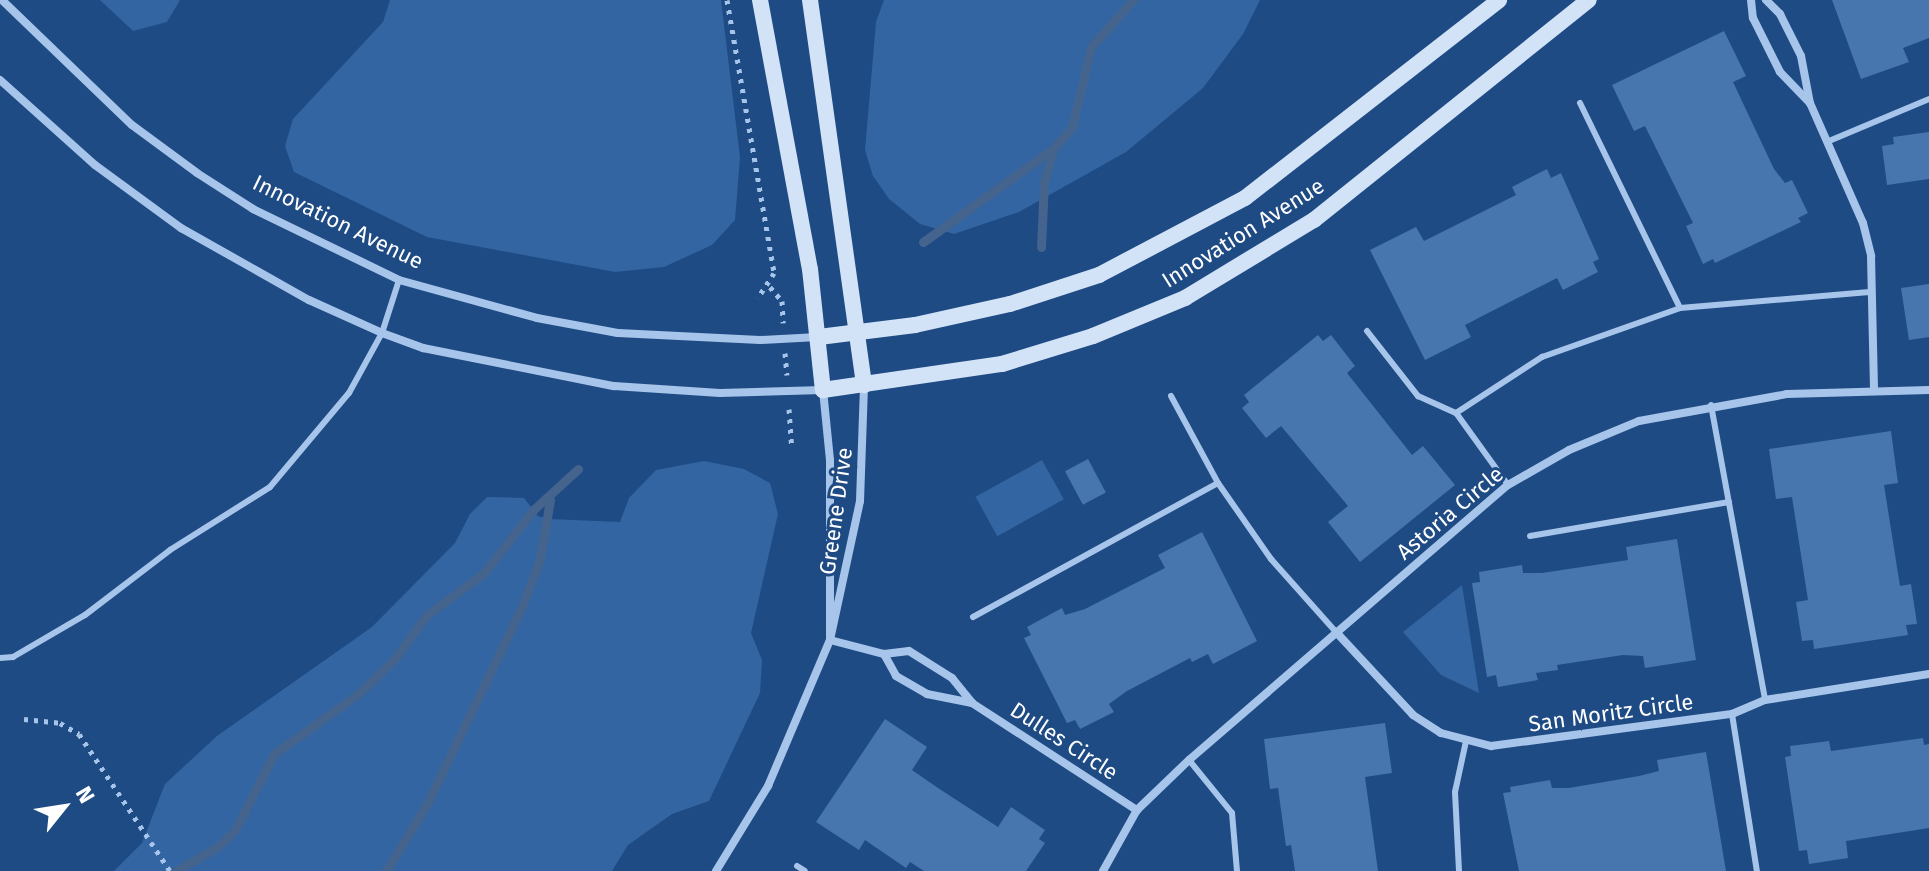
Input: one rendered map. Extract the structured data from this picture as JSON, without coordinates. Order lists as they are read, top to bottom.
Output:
{
  "streets": {
    "street": [
      "Innovation Avenue",
      "Greene Drive",
      "Astoria Circle",
      "San Moritz Circle",
      "Dulles Circle"
    ]
  },
  "crossings": [
    ["Innovation Avenue", "Greene Drive"],
    ["Greene Drive", "Dulles Circle"],
    ["Astoria Circle", "San Moritz Circle"],
    ["Astoria Circle", "Dulles Circle"]
  ],
  "north": "top right"
}
